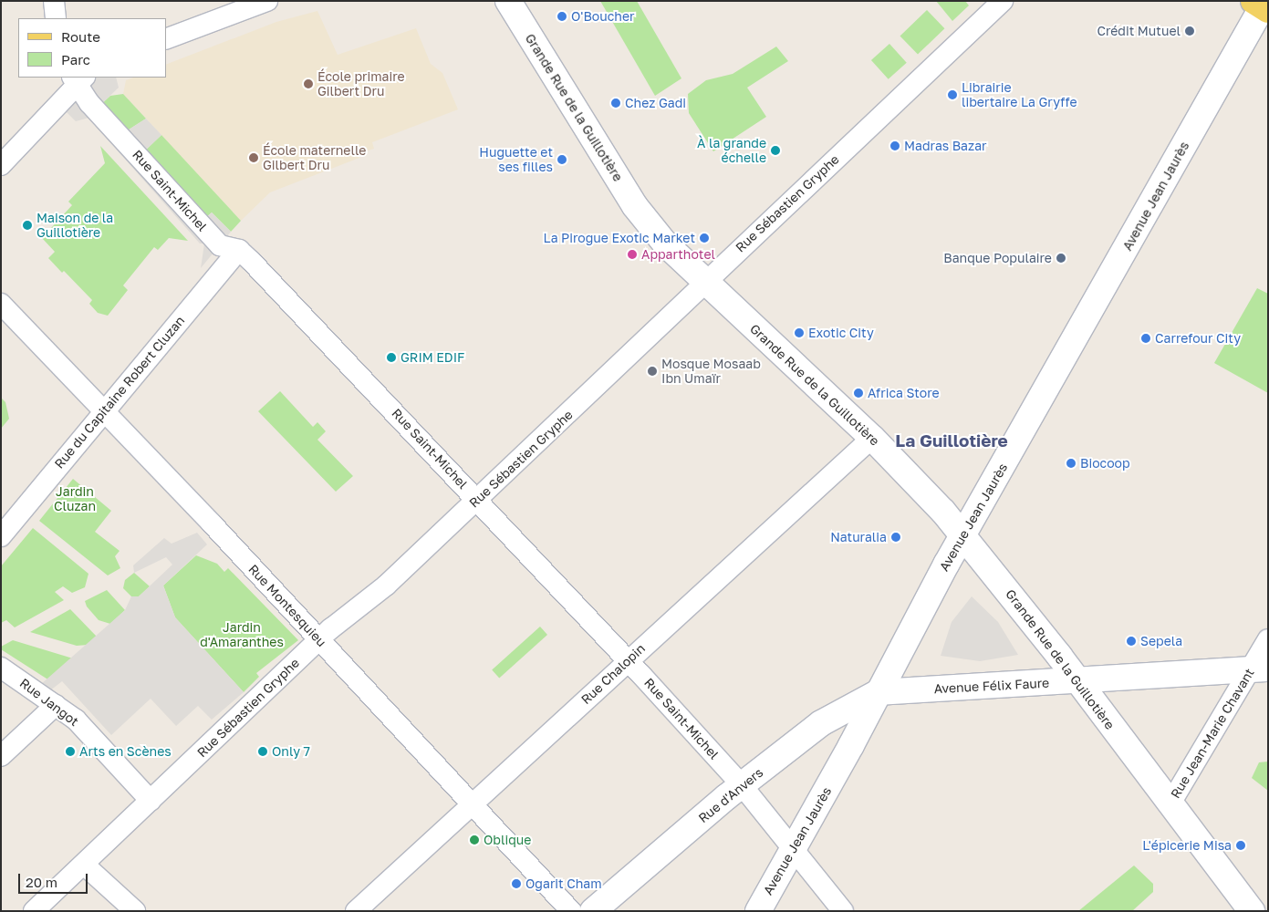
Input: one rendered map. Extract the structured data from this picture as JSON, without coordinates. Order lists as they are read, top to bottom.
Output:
{
  "streets": {
    "main road": [
      "Grande Rue de la Guillotière",
      "Avenue Jean Jaurès",
      "Avenue Félix Faure",
      "Rue d'Anvers"
    ],
    "street": [
      "Rue Saint-Michel",
      "Rue Sébastien Gryphe",
      "Rue du Capitaine Robert Cluzan",
      "Rue Montesquieu",
      "Rue Chalopin",
      "Rue Jangot",
      "Rue Jean-Marie Chavant"
    ]
  },
  "crossings": [
    ["Grande Rue de la Guillotière", "Avenue Jean Jaurès"],
    ["Grande Rue de la Guillotière", "Rue Sébastien Gryphe"],
    ["Grande Rue de la Guillotière", "Rue Chalopin"],
    ["Grande Rue de la Guillotière", "Avenue Félix Faure"],
    ["Grande Rue de la Guillotière", "Rue Jean-Marie Chavant"],
    ["Rue Saint-Michel", "Avenue Jean Jaurès"],
    ["Rue Saint-Michel", "Rue Sébastien Gryphe"],
    ["Rue Saint-Michel", "Rue du Capitaine Robert Cluzan"],
    ["Rue Saint-Michel", "Rue Chalopin"],
    ["Rue Saint-Michel", "Rue d'Anvers"],
    ["Avenue Jean Jaurès", "Avenue Félix Faure"],
    ["Avenue Jean Jaurès", "Rue d'Anvers"],
    ["Rue Sébastien Gryphe", "Rue Montesquieu"],
    ["Rue Sébastien Gryphe", "Rue Jangot"],
    ["Rue du Capitaine Robert Cluzan", "Rue Montesquieu"],
    ["Rue Montesquieu", "Rue Chalopin"],
    ["Avenue Félix Faure", "Rue Jean-Marie Chavant"],
    ["Avenue Félix Faure", "Rue d'Anvers"]
  ],
  "districts": ["La Guillotière"],
  "parks": ["Jardin Cluzan", "Jardin d'Amaranthes"],
  "places": [
    "O'Boucher",
    "Crédit Mutuel",
    "École primaire Gilbert Dru",
    "Librairie libertaire La Gryffe",
    "Chez Gadi",
    "Madras Bazar",
    "À la grande échelle",
    "École maternelle Gilbert Dru",
    "Huguette et ses filles",
    "Maison de la Guillotière",
    "La Pirogue Exotic Market",
    "Apparthotel",
    "Banque Populaire",
    "Exotic City",
    "Carrefour City",
    "GRIM EDIF",
    "Mosque Mosaab Ibn Umaïr",
    "Africa Store",
    "Biocoop",
    "Naturalia",
    "Sepela",
    "Arts en Scènes",
    "Only 7",
    "Oblique",
    "L'épicerie Misa",
    "Ogarit Cham"
  ],
  "legend": ["Route", "Parc"],
  "scale_bar": "20 m"
}
